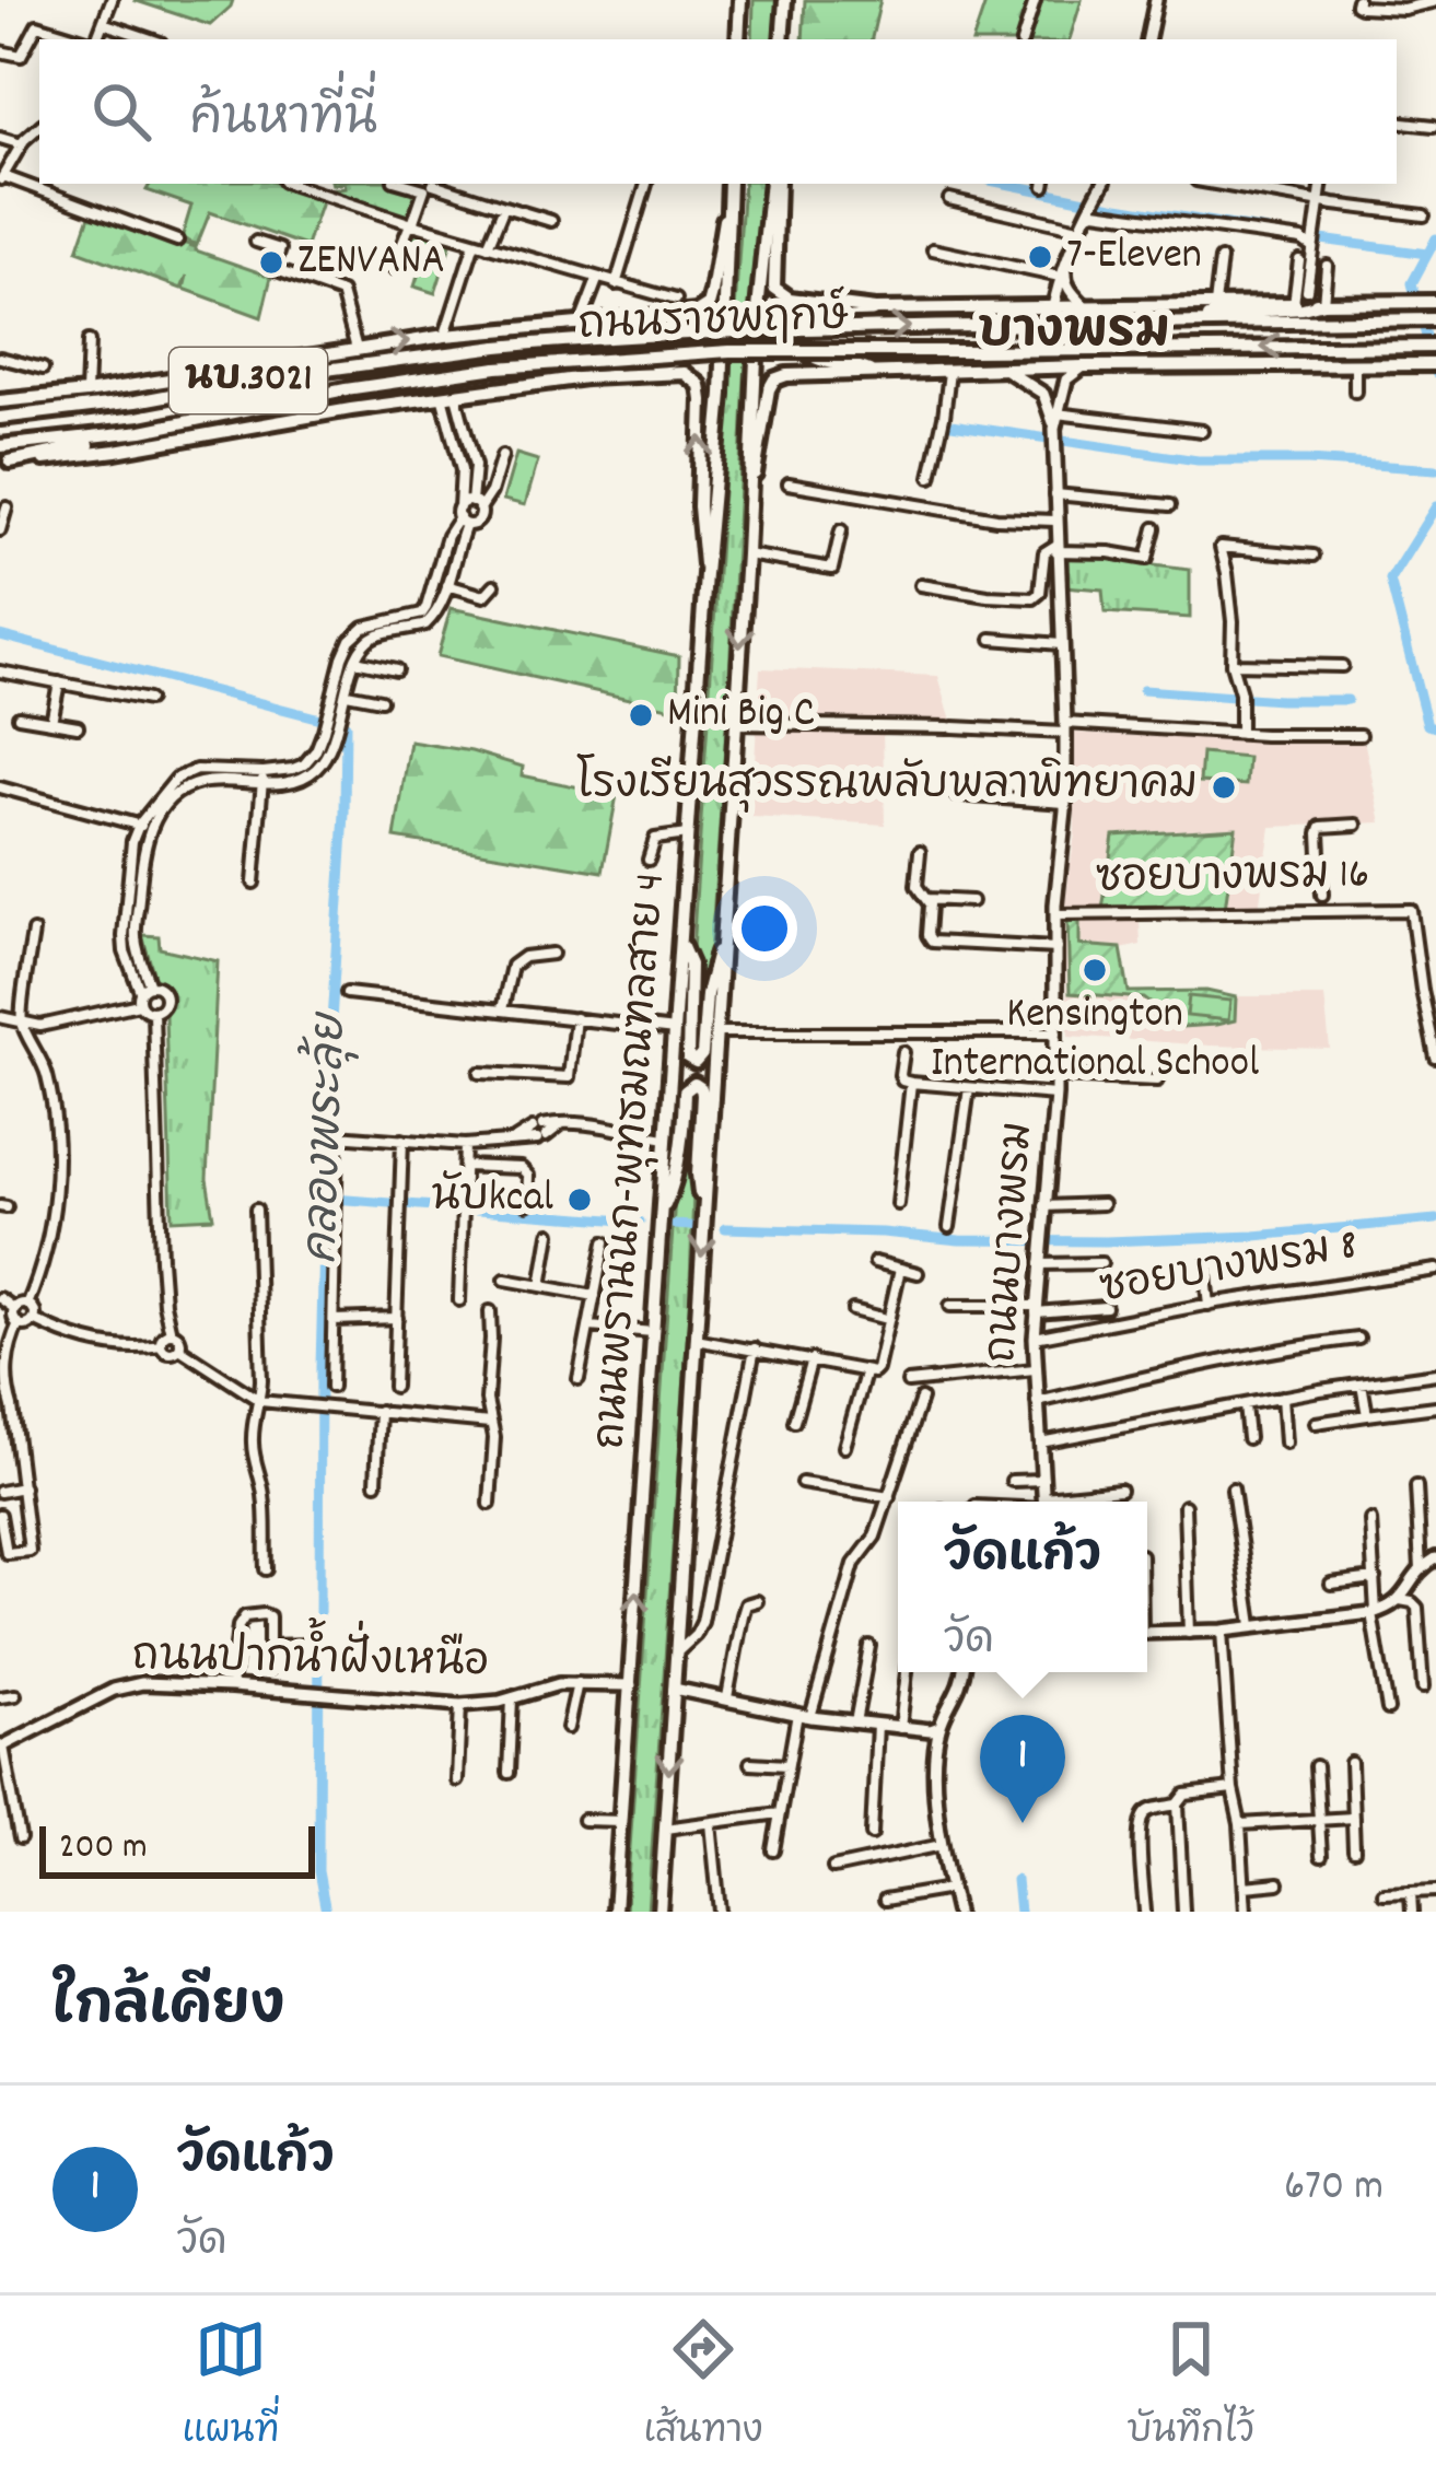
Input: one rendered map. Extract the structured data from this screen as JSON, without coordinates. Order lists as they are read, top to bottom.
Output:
{
  "streets": {
    "main road": ["ถนนราชพฤกษ์", "นบ.3021", "ถนนพรานนก-พุทธมณฑลสาย 4"],
    "street": [
      "ซอยบางพรม 16",
      "ถนนบางพรม",
      "ซอยบางพรม 8",
      "ถนนปากน้ำฝั่งเหนือ"
    ]
  },
  "crossings": [
    ["ถนนราชพฤกษ์", "ถนนพรานนก-พุทธมณฑลสาย 4"],
    ["ถนนราชพฤกษ์", "ถนนบางพรม"],
    ["ซอยบางพรม 16", "ถนนบางพรม"],
    ["ถนนพรานนก-พุทธมณฑลสาย 4", "ถนนปากน้ำฝั่งเหนือ"],
    ["ถนนบางพรม", "ซอยบางพรม 8"]
  ],
  "districts": ["บางพรม"],
  "water": ["คลองพระลุ้ย"],
  "places": [
    "7-Eleven",
    "ZENVANA",
    "Mini Big C",
    "โรงเรียนสุวรรณพลับพลาพิทยาคม",
    "Kensington International School",
    "นับkcal"
  ],
  "scale_bar": "200 m",
  "page": {
    "search": "ค้นหาที่นี่",
    "popup": ["วัดแก้ว", "วัด"],
    "pins": "1",
    "scale": "200 m",
    "heading": "ใกล้เคียง",
    "list": [
      {
        "mark": "1",
        "name": "วัดแก้ว",
        "note": "วัด",
        "value": "670 m"
      }
    ],
    "nav": ["แผนที่", "เส้นทาง", "บันทึกไว้"]
  }
}
